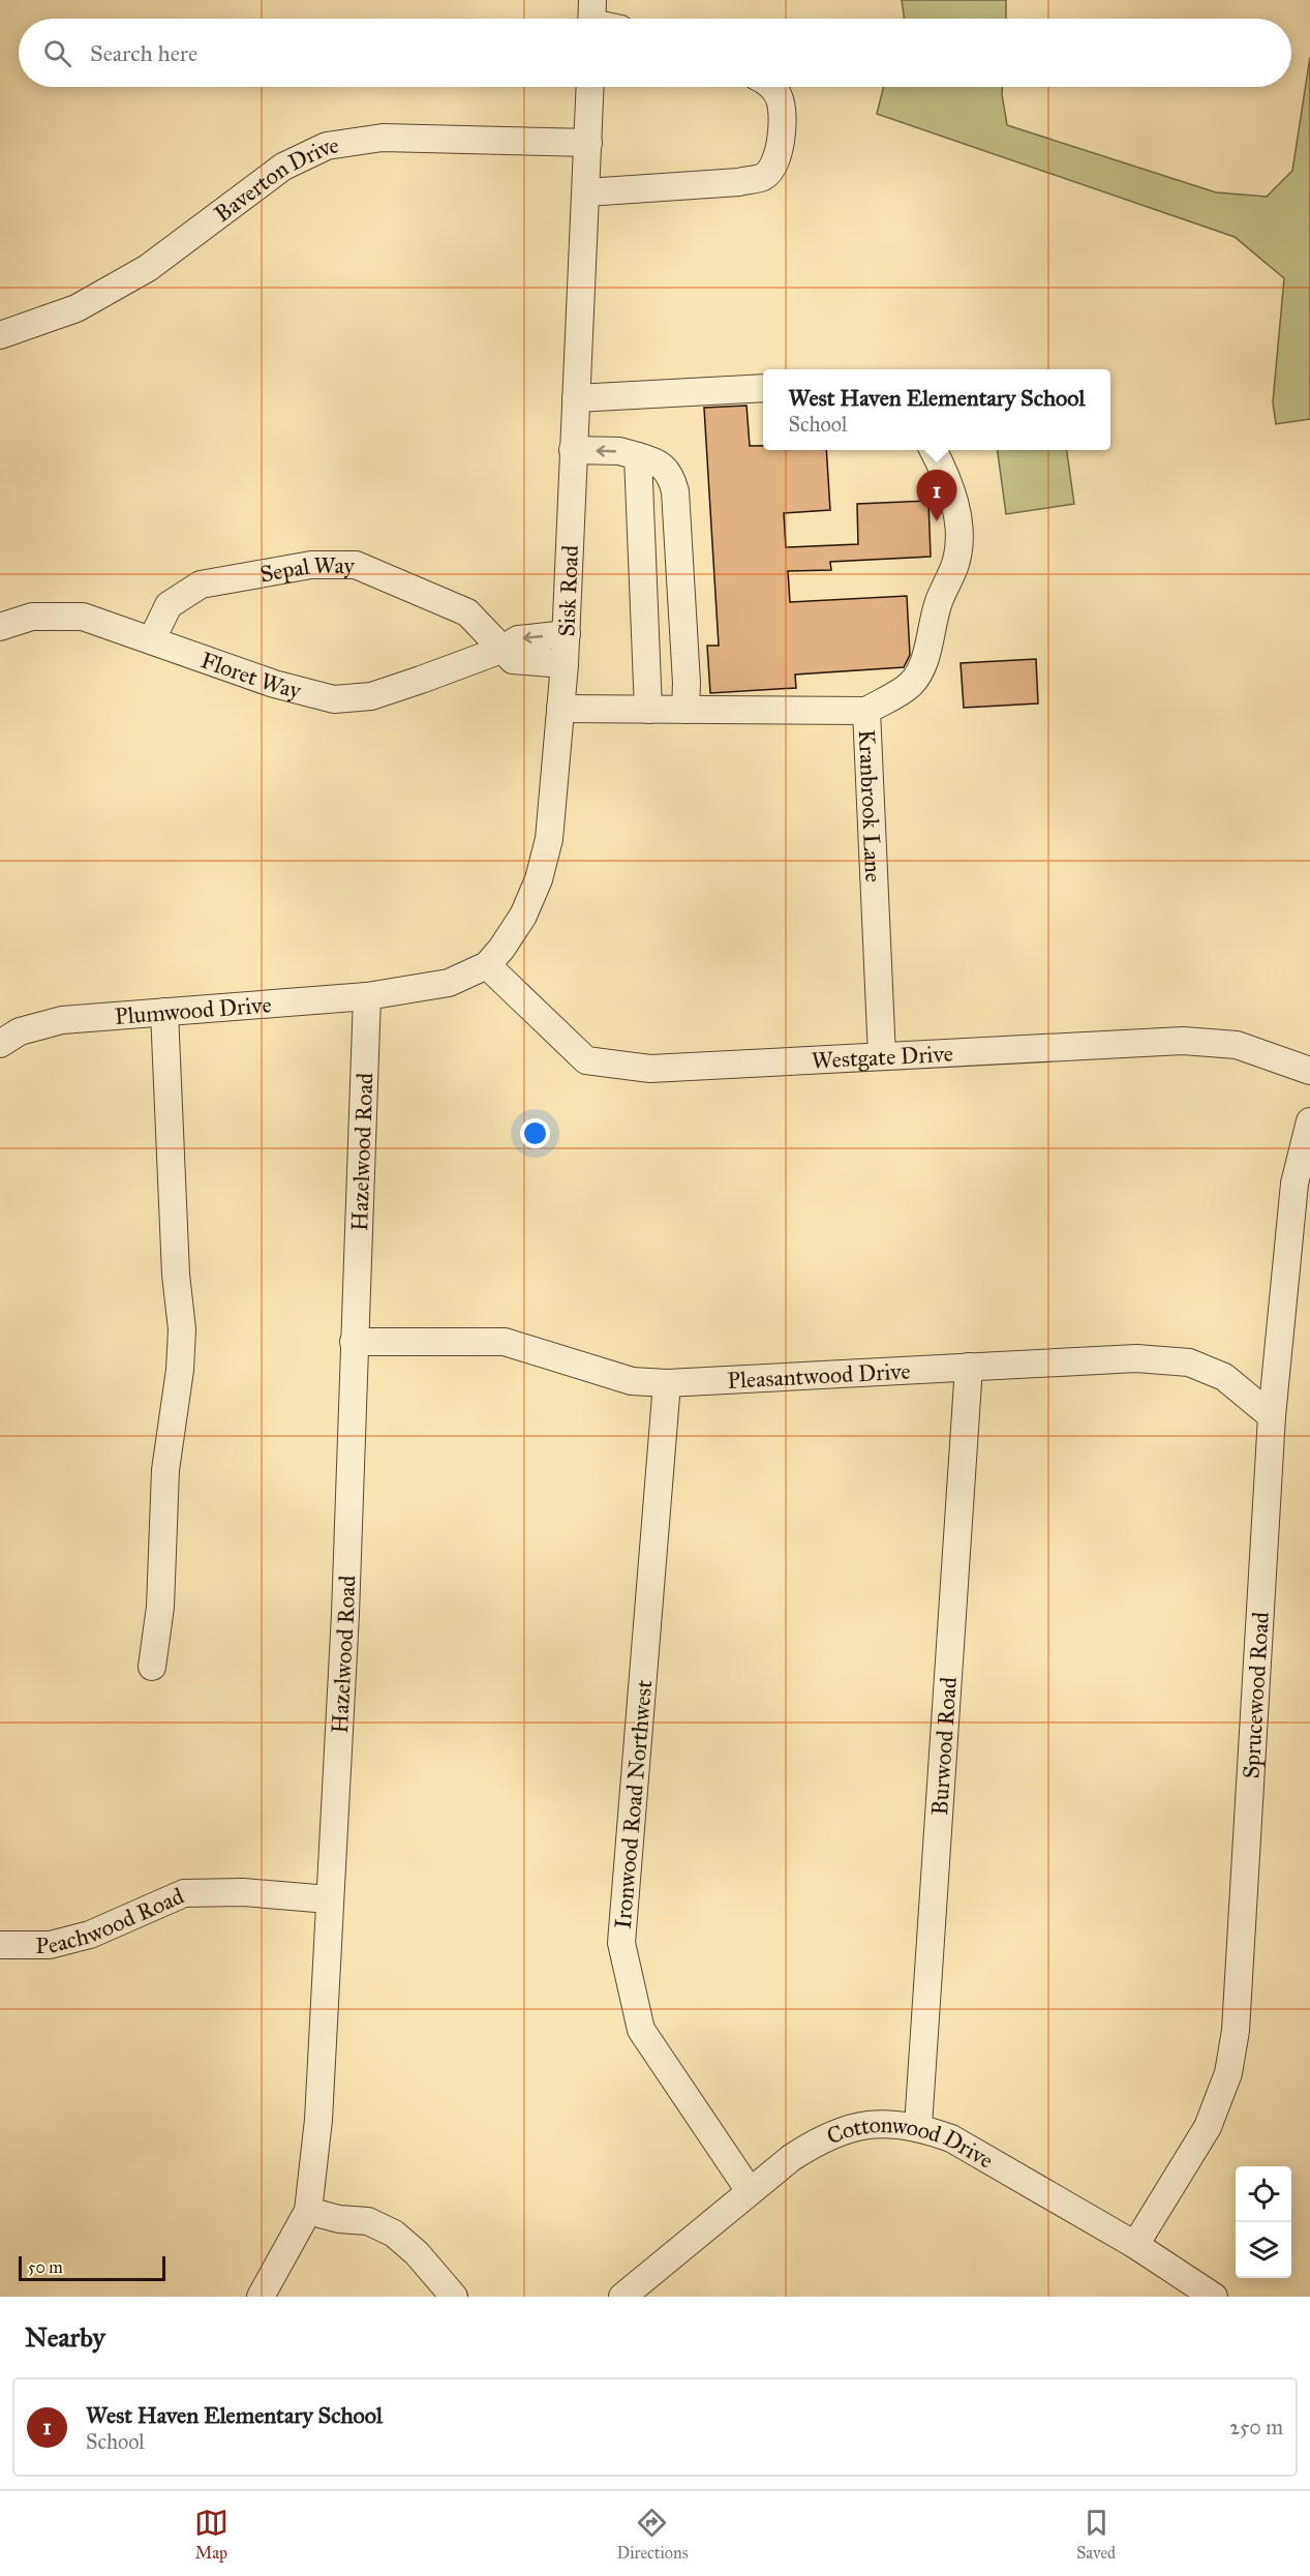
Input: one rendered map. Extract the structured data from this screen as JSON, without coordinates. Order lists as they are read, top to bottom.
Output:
{
  "streets": {
    "street": [
      "Baverton Drive",
      "Sepal Way",
      "Sisk Road",
      "Floret Way",
      "Kranbrook Lane",
      "Plumwood Drive",
      "Westgate Drive",
      "Hazelwood Road",
      "Pleasantwood Drive",
      "Sprucewood Road",
      "Burwood Road",
      "Ironwood Road Northwest",
      "Peachwood Road",
      "Cottonwood Drive"
    ]
  },
  "crossings": [
    ["Baverton Drive", "Sisk Road"],
    ["Sepal Way", "Floret Way"],
    ["Sisk Road", "Floret Way"],
    ["Sisk Road", "Kranbrook Lane"],
    ["Sisk Road", "Plumwood Drive"],
    ["Sisk Road", "Westgate Drive"],
    ["Sisk Road", "Hazelwood Road"],
    ["Kranbrook Lane", "Westgate Drive"],
    ["Plumwood Drive", "Hazelwood Road"],
    ["Hazelwood Road", "Pleasantwood Drive"],
    ["Hazelwood Road", "Peachwood Road"],
    ["Pleasantwood Drive", "Sprucewood Road"],
    ["Pleasantwood Drive", "Burwood Road"],
    ["Pleasantwood Drive", "Ironwood Road Northwest"],
    ["Sprucewood Road", "Cottonwood Drive"],
    ["Burwood Road", "Cottonwood Drive"],
    ["Ironwood Road Northwest", "Cottonwood Drive"]
  ],
  "scale_bar": "50 m",
  "page": {
    "search": "Search here",
    "popup": ["West Haven Elementary School", "School"],
    "pins": "1",
    "scale": "50 m",
    "heading": "Nearby",
    "list": [
      {
        "mark": "1",
        "name": "West Haven Elementary School",
        "note": "School",
        "value": "250 m"
      }
    ],
    "nav": ["Map", "Directions", "Saved"]
  }
}
